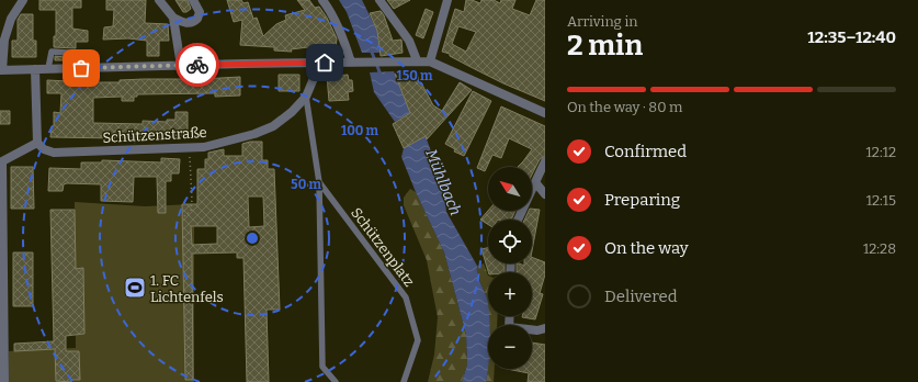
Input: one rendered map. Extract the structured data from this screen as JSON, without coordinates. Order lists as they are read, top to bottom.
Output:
{
  "streets": {
    "street": ["Schützenstraße"],
    "lane": ["Schützenplatz"]
  },
  "crossings": [
    ["Schützenstraße", "Schützenplatz"]
  ],
  "water": ["Mühlbach"],
  "places": {
    "sports": ["1. FC Lichtenfels"]
  },
  "north": "top left",
  "page": {
    "heading": ["2 min", "Arriving in", "12:35–12:40"],
    "bar": "On the way · 80 m",
    "list": [
      ["Confirmed", "12:12"],
      ["Preparing", "12:15"],
      ["On the way", "12:28"],
      "Delivered"
    ],
    "map_buttons": ["+", "−"]
  },
  "rings": ["150 m", "100 m", "50 m"]
}
